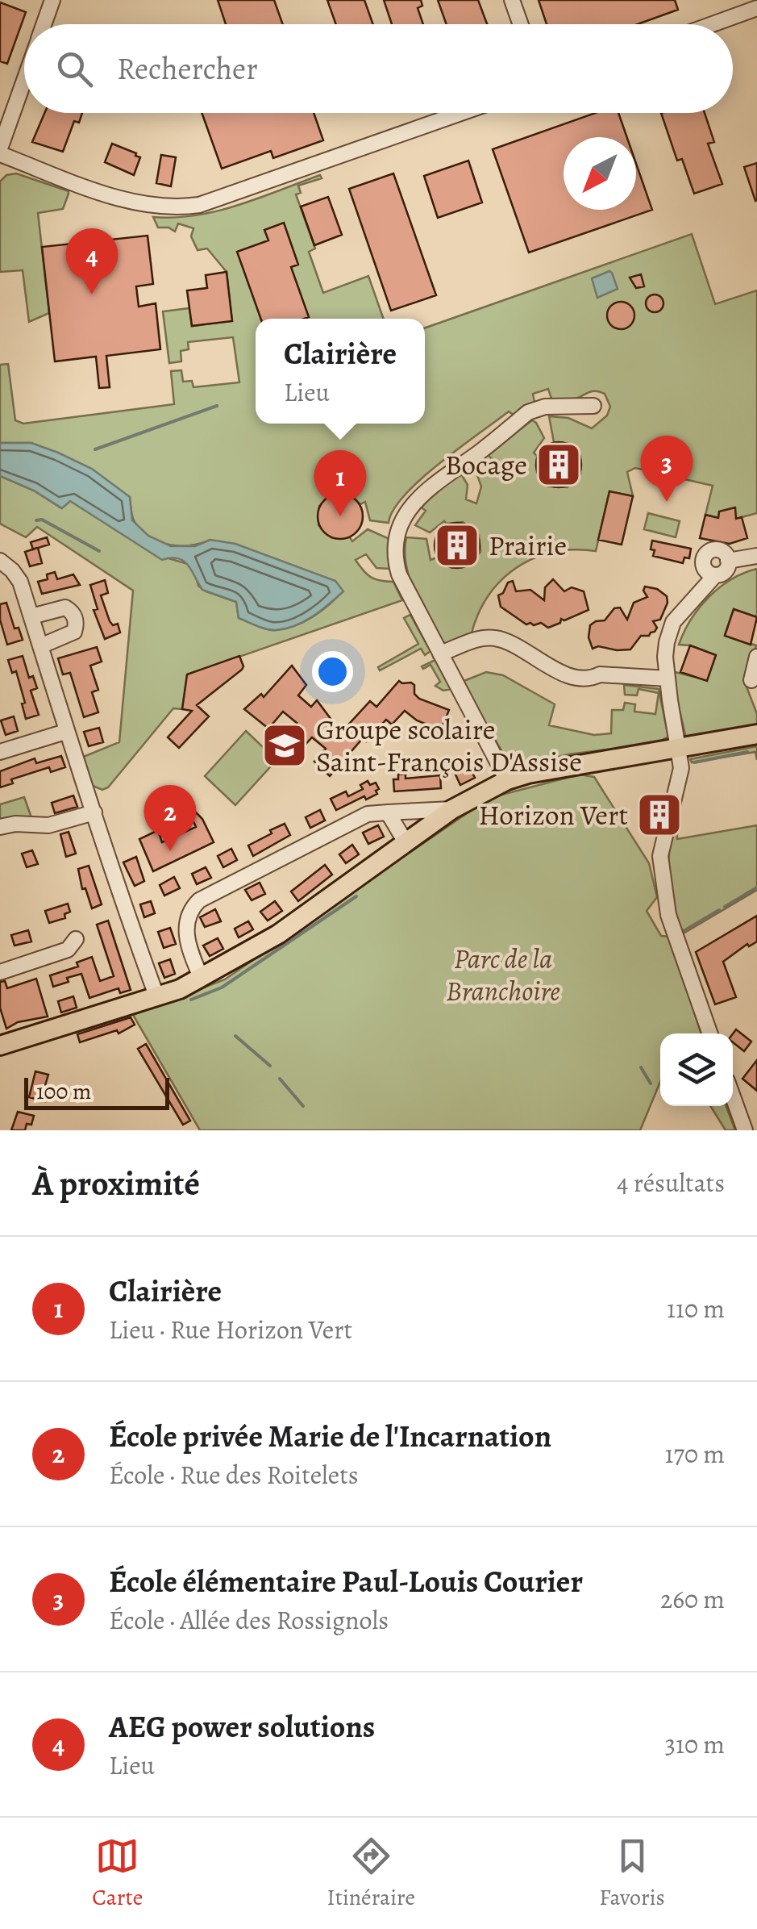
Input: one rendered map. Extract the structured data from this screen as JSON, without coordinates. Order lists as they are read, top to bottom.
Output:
{
  "parks": ["Parc de la Branchoire"],
  "places": {
    "building": ["Bocage", "Prairie", "Horizon Vert"],
    "school or university": ["Groupe scolaire Saint-François D'Assise"]
  },
  "scale_bar": "100 m",
  "north": "bottom left",
  "page": {
    "search": "Rechercher",
    "pins": [
      "4",
      "3",
      "1",
      "2"
    ],
    "popup": ["Clairière", "Lieu"],
    "scale": "100 m",
    "heading": ["À proximité", "4 résultats"],
    "list": [
      {
        "mark": "1",
        "name": "Clairière",
        "note": "Lieu · Rue Horizon Vert",
        "value": "110 m"
      },
      {
        "mark": "2",
        "name": "École privée Marie de l'Incarnation",
        "note": "École · Rue des Roitelets",
        "value": "170 m"
      },
      {
        "mark": "3",
        "name": "École élémentaire Paul-Louis Courier",
        "note": "École · Allée des Rossignols",
        "value": "260 m"
      },
      {
        "mark": "4",
        "name": "AEG power solutions",
        "note": "Lieu",
        "value": "310 m"
      }
    ],
    "nav": ["Carte", "Itinéraire", "Favoris"]
  }
}
